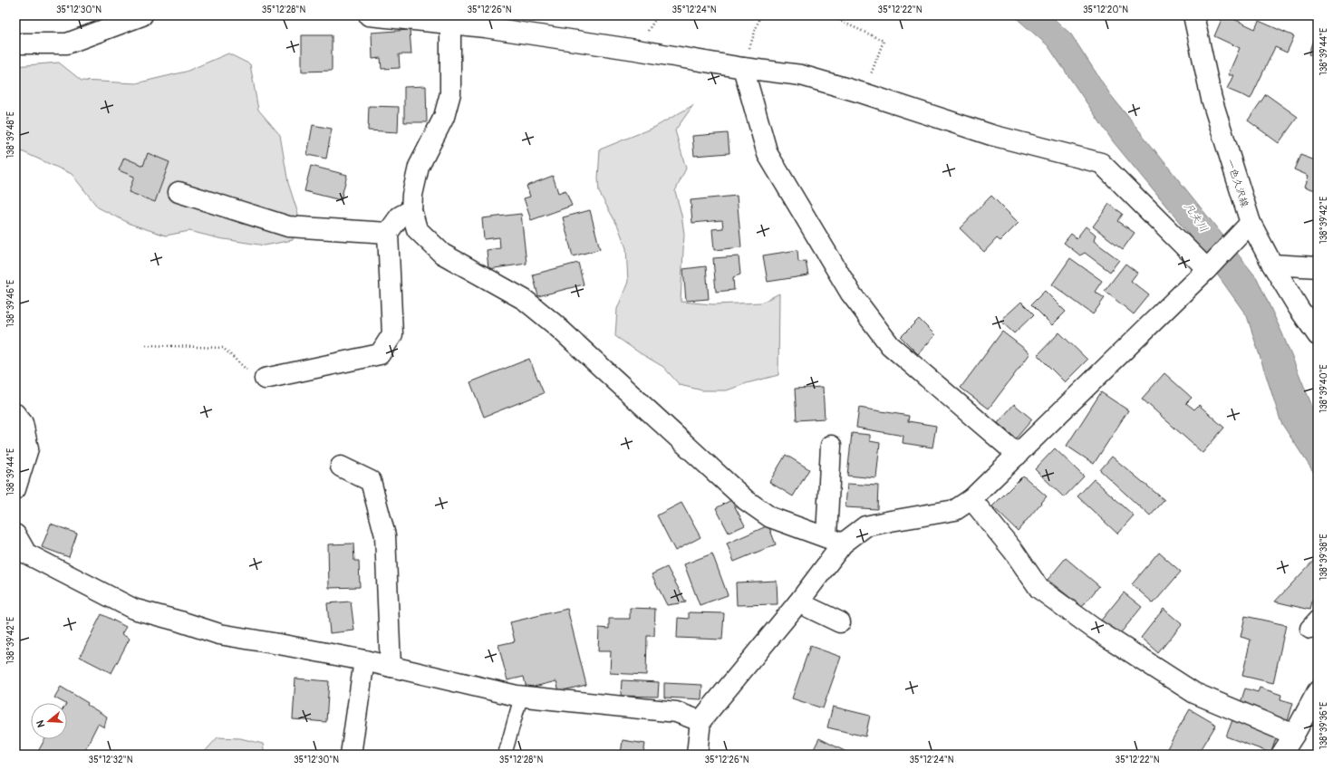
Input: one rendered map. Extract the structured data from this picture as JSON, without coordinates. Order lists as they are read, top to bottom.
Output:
{
  "streets": {
    "street": ["一色久沢線"]
  },
  "water": ["凡夫川"],
  "north": "left",
  "coordinates": [
    "35°12'30\"N",
    "35°12'28\"N",
    "35°12'26\"N",
    "35°12'24\"N",
    "35°12'22\"N",
    "35°12'20\"N",
    "138°39'44\"E",
    "138°39'48\"E",
    "138°39'42\"E",
    "138°39'46\"E",
    "138°39'40\"E",
    "138°39'38\"E",
    "138°39'36\"E",
    "35°12'32\"N"
  ]
}
